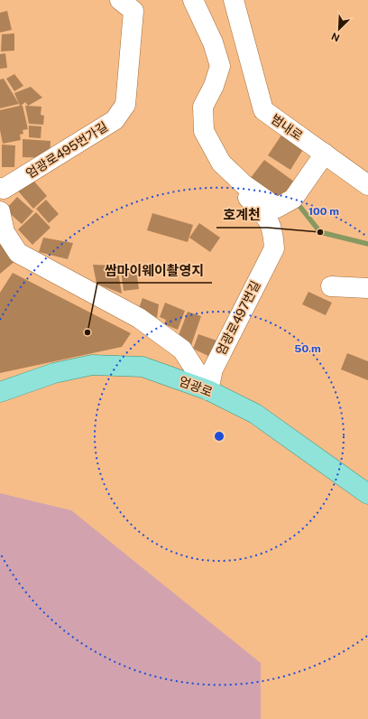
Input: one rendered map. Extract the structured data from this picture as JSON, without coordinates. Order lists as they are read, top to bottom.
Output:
{
  "streets": {
    "main road": ["엄광로"],
    "street": ["범내로", "엄광로495번가길", "엄광로497번길"]
  },
  "crossings": [
    ["엄광로497번길", "엄광로"]
  ],
  "places": ["호계천", "쌈마이웨이촬영지"],
  "north": "bottom left",
  "rings": ["100 m", "50 m"]
}
